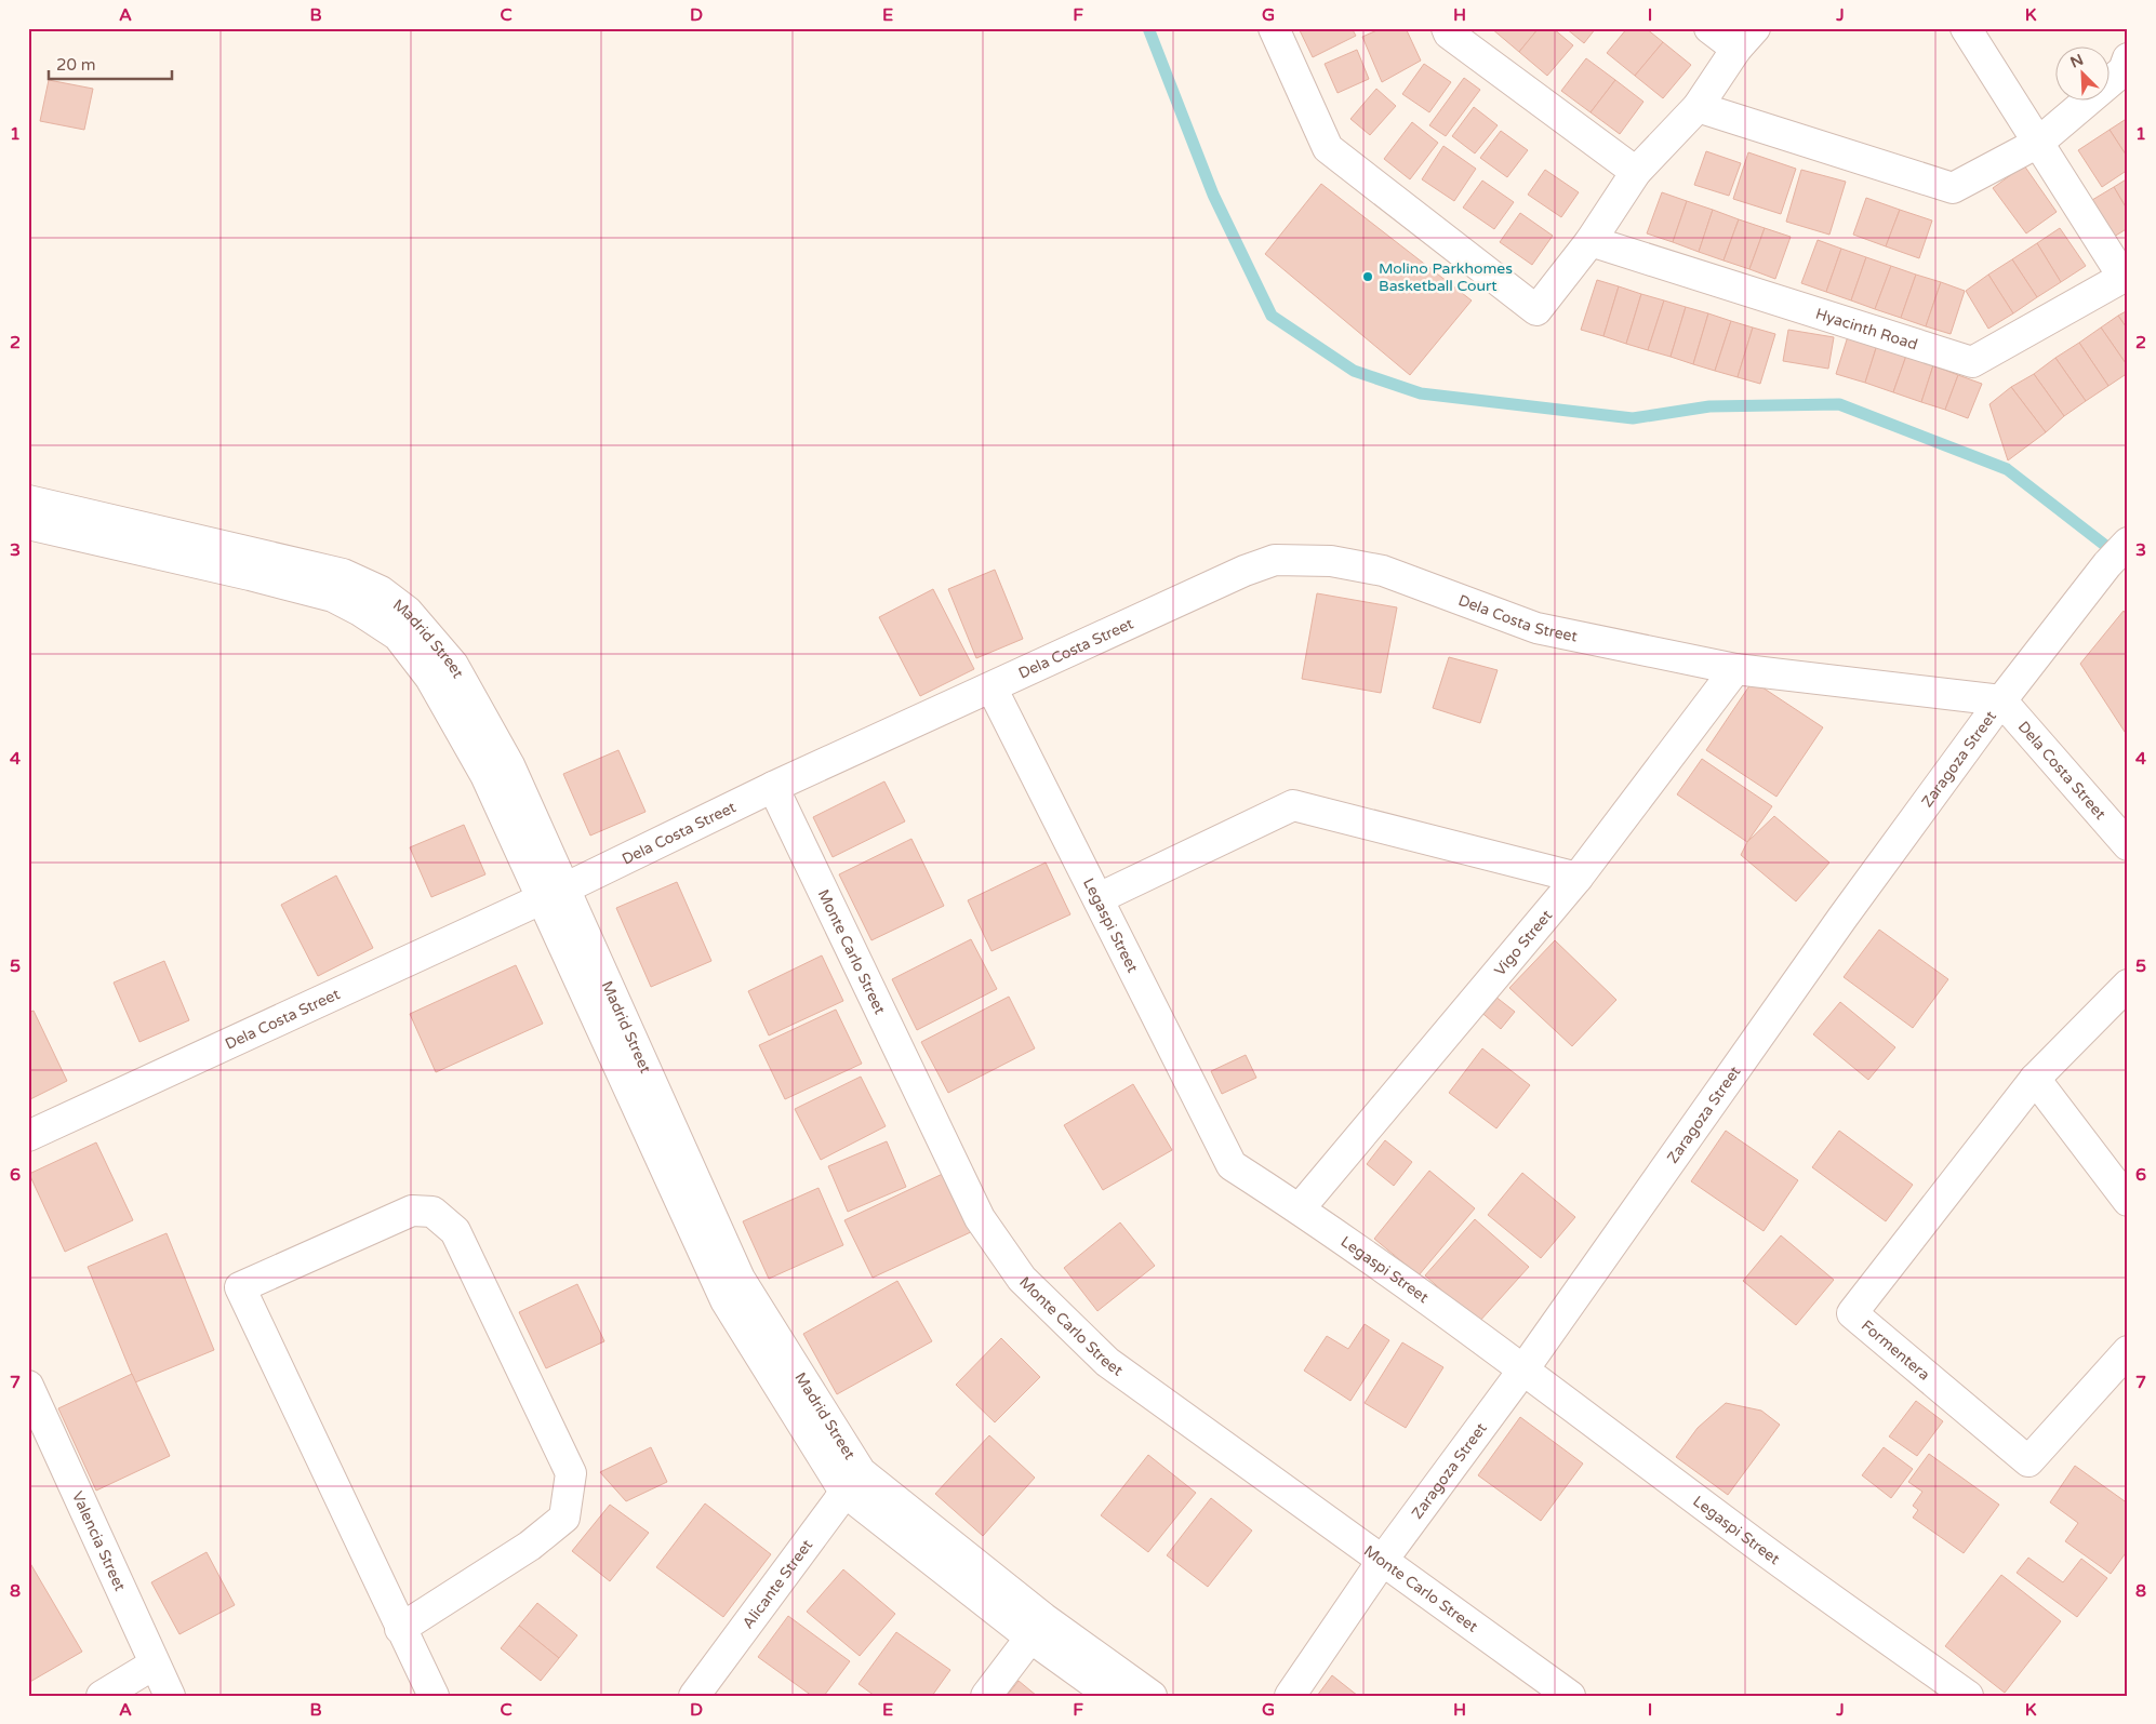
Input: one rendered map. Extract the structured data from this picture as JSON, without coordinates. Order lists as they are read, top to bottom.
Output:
{
  "streets": {
    "street": [
      "Hyacinth Road",
      "Dela Costa Street",
      "Madrid Street",
      "Zaragoza Street",
      "Legaspi Street",
      "Vigo Street",
      "Monte Carlo Street",
      "Formentera",
      "Valencia Street",
      "Alicante Street"
    ]
  },
  "crossings": [
    ["Dela Costa Street", "Madrid Street"],
    ["Dela Costa Street", "Zaragoza Street"],
    ["Dela Costa Street", "Legaspi Street"],
    ["Dela Costa Street", "Vigo Street"],
    ["Dela Costa Street", "Monte Carlo Street"],
    ["Madrid Street", "Alicante Street"],
    ["Zaragoza Street", "Legaspi Street"],
    ["Zaragoza Street", "Monte Carlo Street"],
    ["Legaspi Street", "Vigo Street"]
  ],
  "places": ["Molino Parkhomes Basketball Court"],
  "scale_bar": "20 m",
  "north": "top left",
  "grid": {
    "columns": [
      "A",
      "B",
      "C",
      "D",
      "E",
      "F",
      "G",
      "H",
      "I",
      "J",
      "K"
    ],
    "rows": [
      "1",
      "2",
      "3",
      "4",
      "5",
      "6",
      "7",
      "8"
    ]
  }
}
